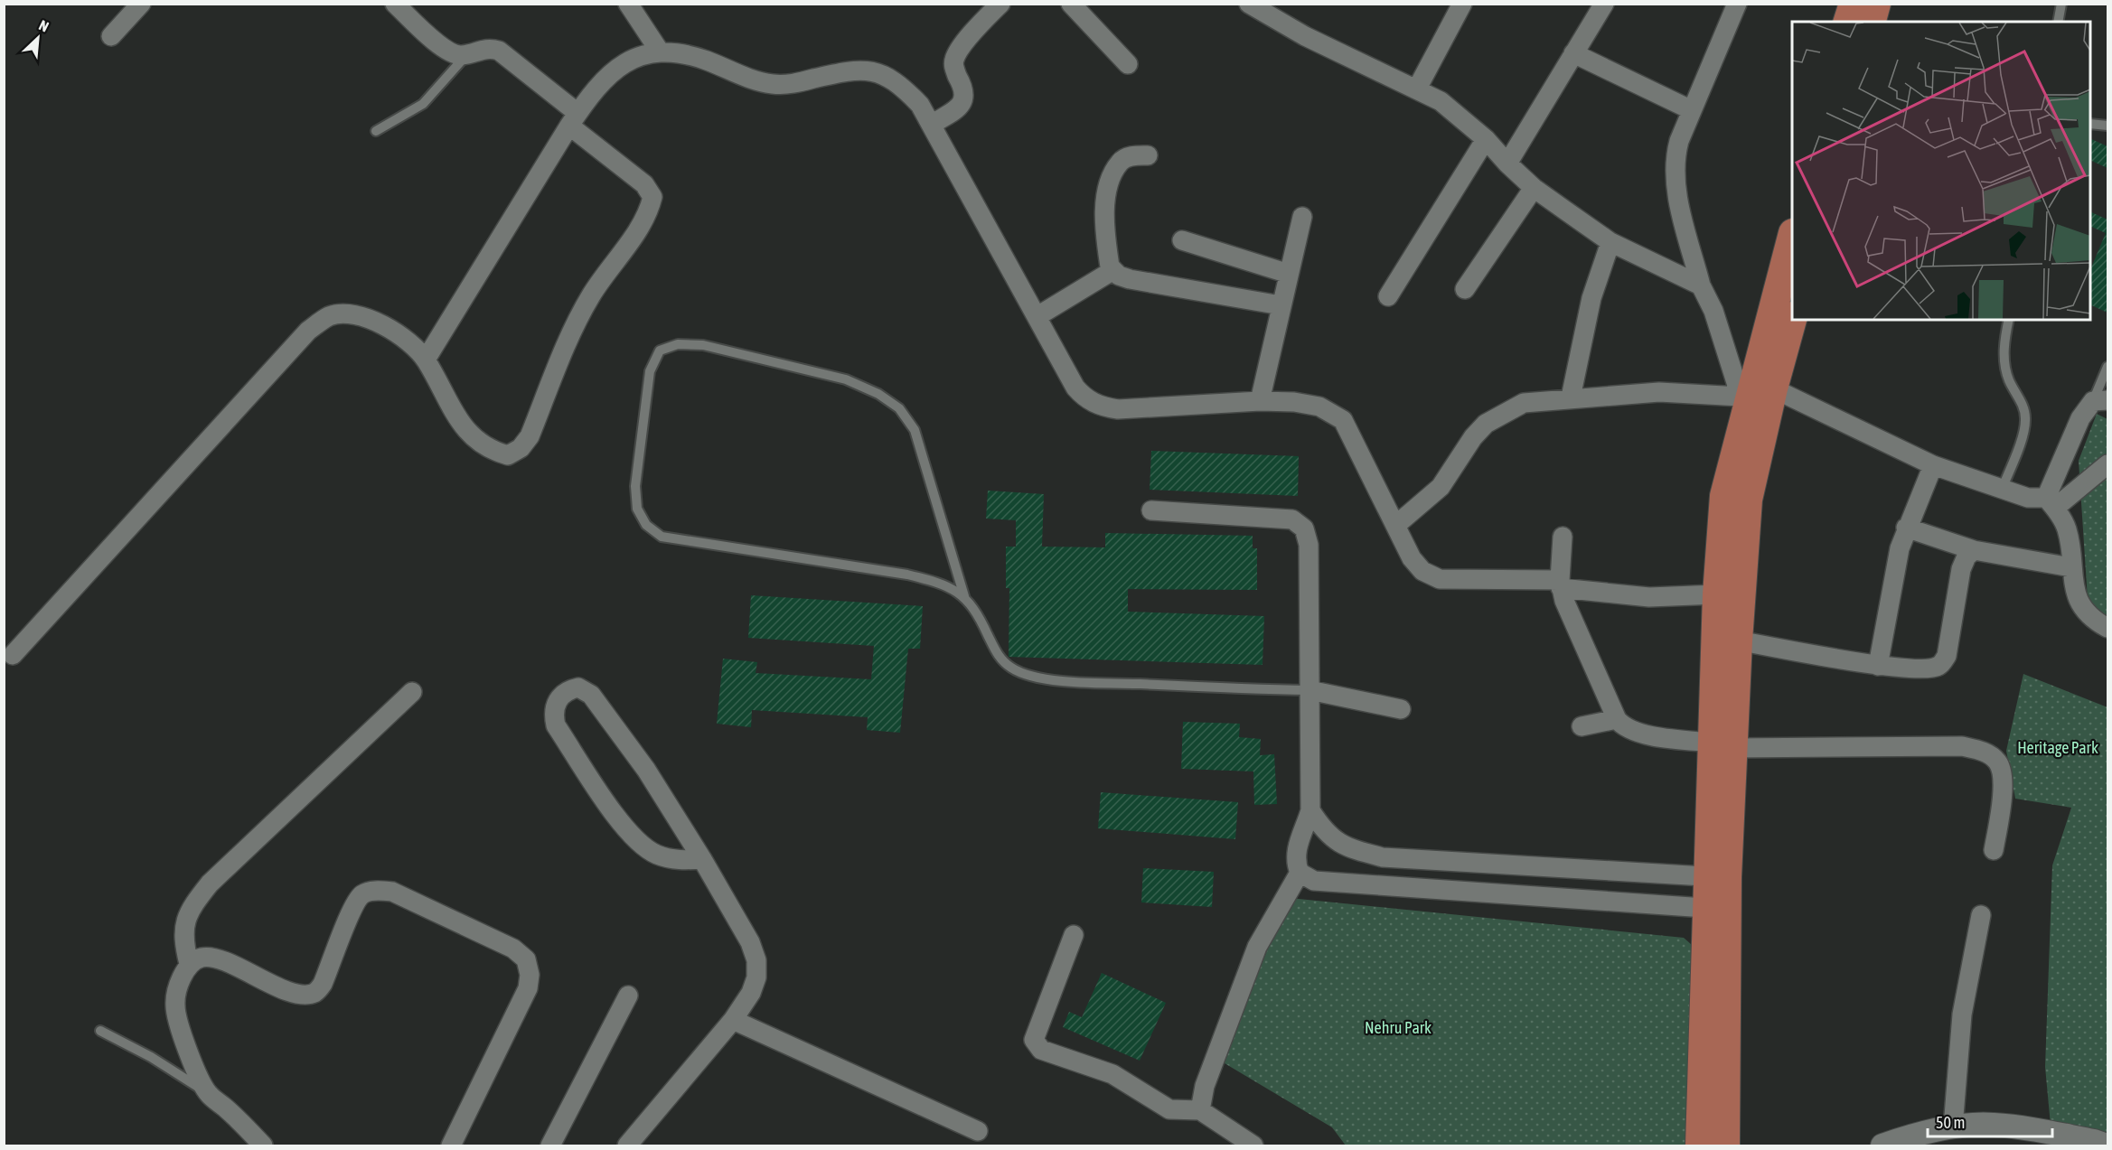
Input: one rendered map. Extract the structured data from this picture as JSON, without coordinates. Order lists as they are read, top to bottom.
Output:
{
  "parks": ["Heritage Park", "Nehru Park"],
  "scale_bar": "50 m",
  "north": "top right"
}
